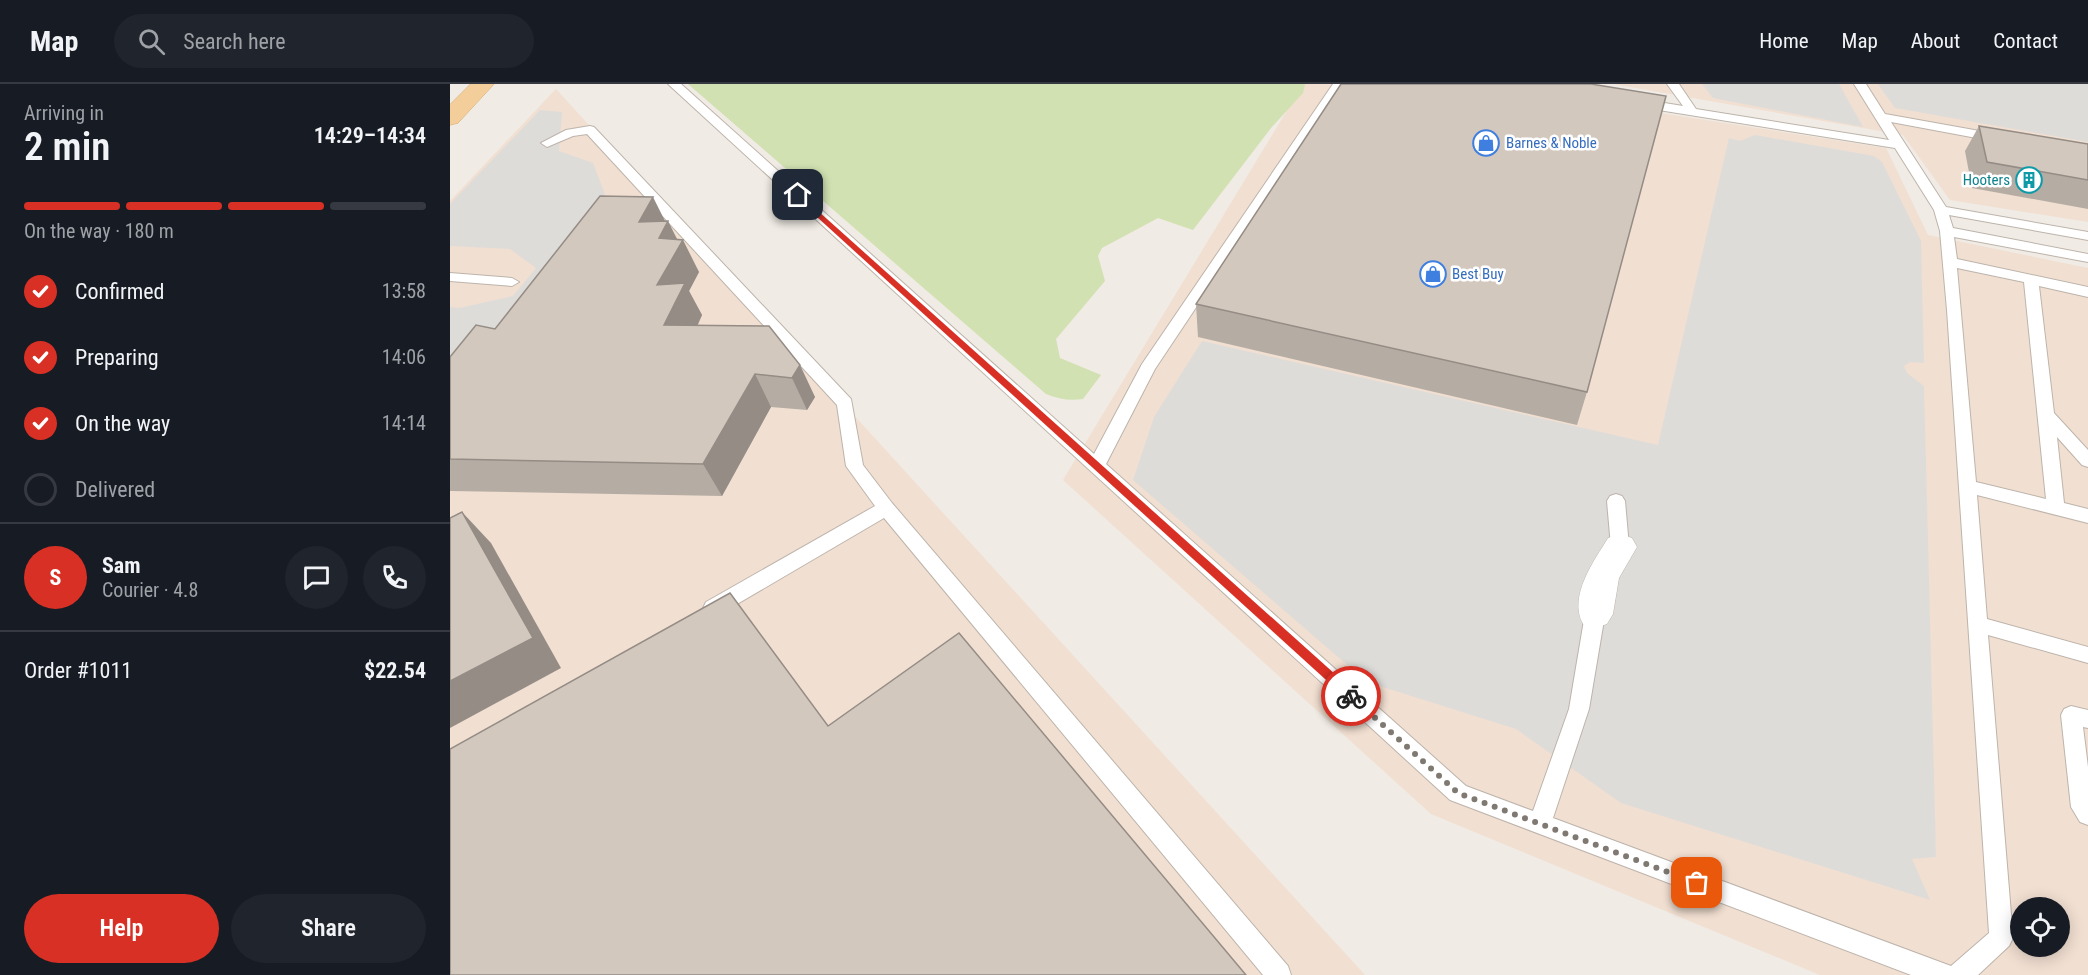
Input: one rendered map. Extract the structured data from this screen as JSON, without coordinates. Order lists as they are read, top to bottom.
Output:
{
  "places": {
    "shop": ["Barnes & Noble", "Best Buy"],
    "building": ["Hooters"]
  },
  "page": {
    "header": "Map",
    "search": "Search here",
    "nav": [
      "Home",
      "Map",
      "About",
      "Contact"
    ],
    "heading": ["2 min", "Arriving in", "14:29–14:34"],
    "panel": [
      "Sam",
      "Courier · 4.8",
      "Order #1011",
      "$22.54"
    ],
    "bar": "On the way · 180 m",
    "list": [
      ["Confirmed", "13:58"],
      ["Preparing", "14:06"],
      ["On the way", "14:14"],
      "Delivered"
    ],
    "round": "S",
    "buttons": ["Help", "Share"]
  }
}
